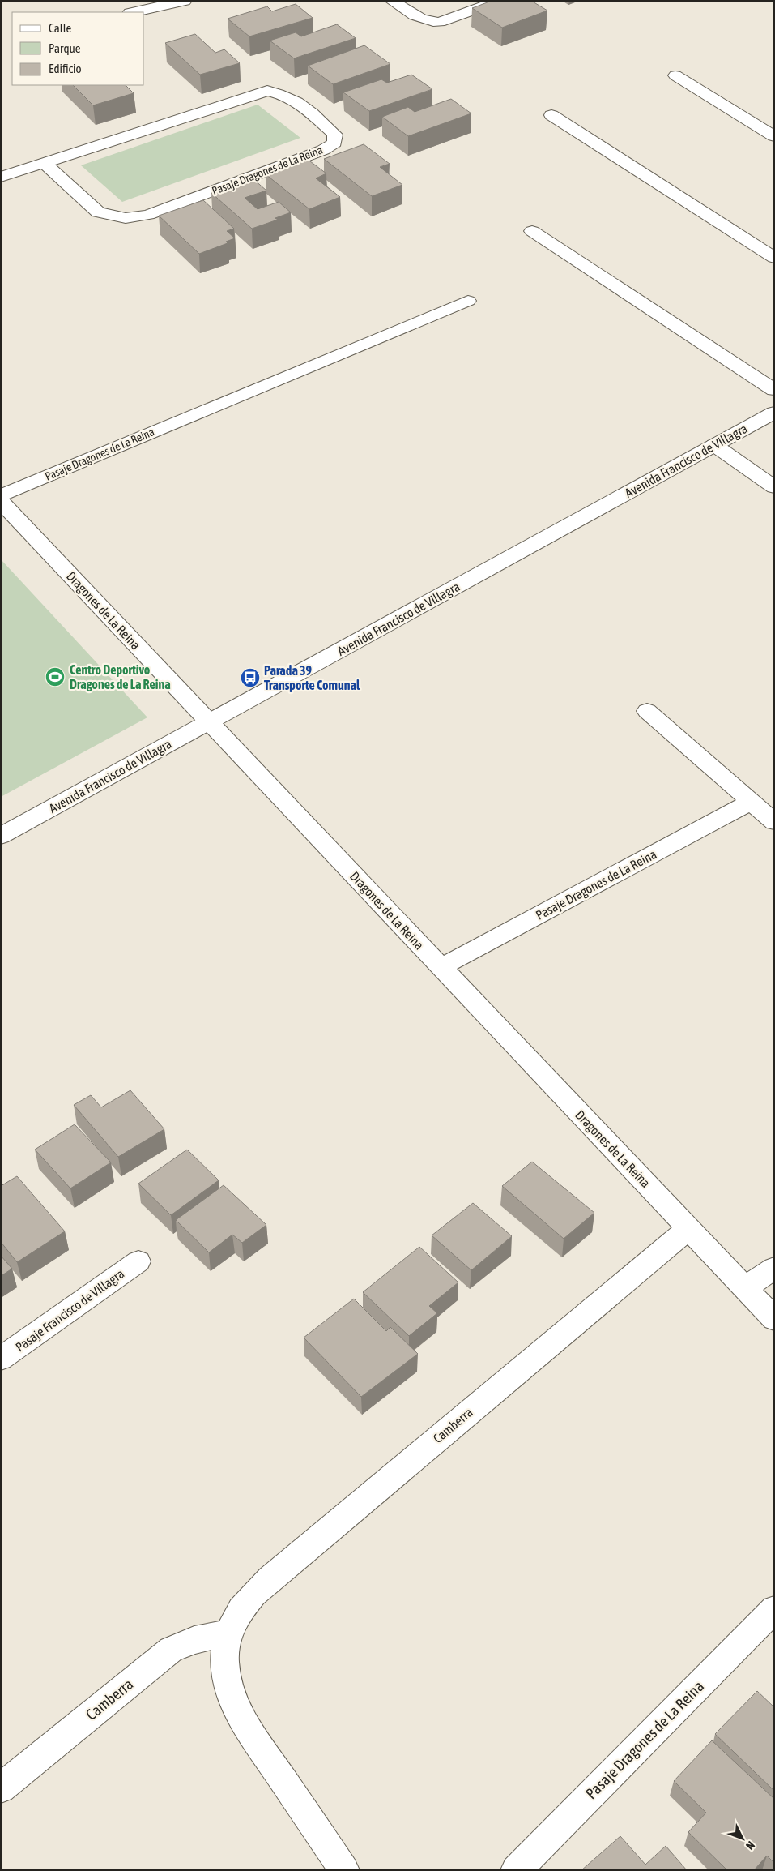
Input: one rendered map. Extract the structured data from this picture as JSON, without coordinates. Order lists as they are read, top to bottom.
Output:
{
  "streets": {
    "street": [
      "Pasaje Dragones de La Reina",
      "Avenida Francisco de Villagra",
      "Dragones de La Reina",
      "Pasaje Francisco de Villagra",
      "Camberra"
    ]
  },
  "crossings": [
    ["Pasaje Dragones de La Reina", "Dragones de La Reina"],
    ["Avenida Francisco de Villagra", "Dragones de La Reina"],
    ["Dragones de La Reina", "Camberra"]
  ],
  "places": {
    "sports": ["Centro Deportivo Dragones de La Reina"],
    "bus stop": ["Parada 39 Transporte Comunal"]
  },
  "legend": ["Calle", "Parque", "Edificio"],
  "north": "bottom right"
}
